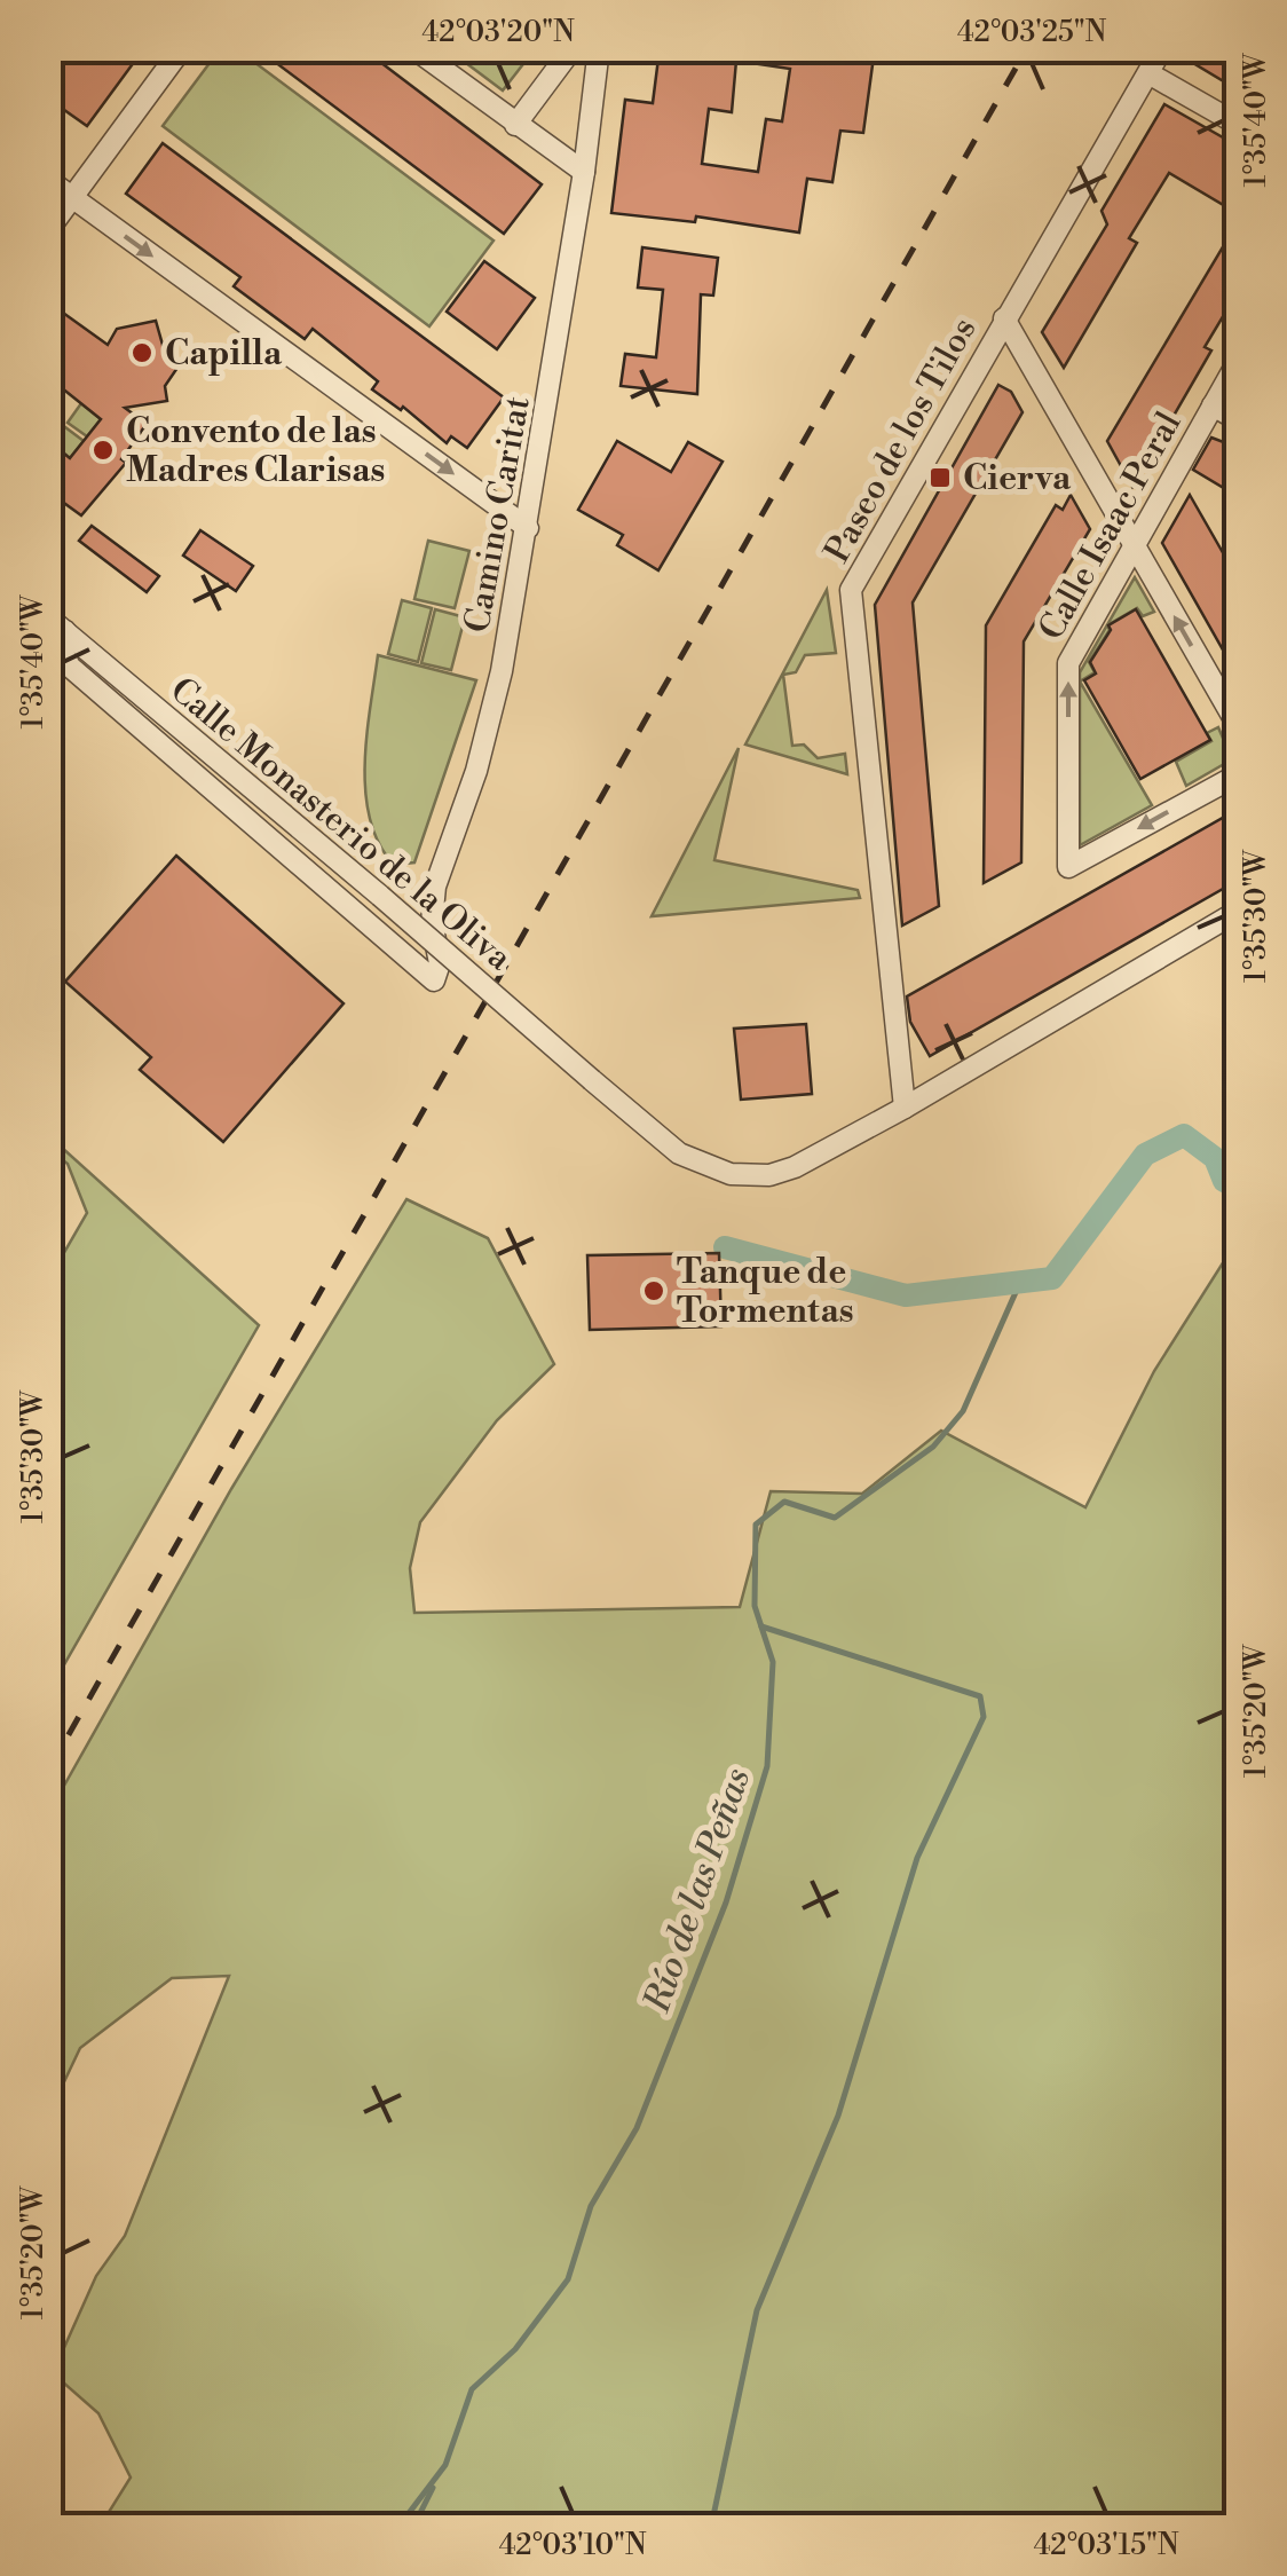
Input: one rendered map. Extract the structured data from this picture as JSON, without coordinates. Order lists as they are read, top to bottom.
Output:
{
  "streets": {
    "street": [
      "Paseo de los Tilos",
      "Camino Caritat",
      "Calle Isaac Peral",
      "Calle Monasterio de la Oliva"
    ]
  },
  "crossings": [
    ["Paseo de los Tilos", "Calle Monasterio de la Oliva"],
    ["Camino Caritat", "Calle Monasterio de la Oliva"]
  ],
  "water": ["Río de las Peñas"],
  "places": {
    "other": ["Capilla", "Convento de las Madres Clarisas", "Tanque de Tormentas"],
    "transit": ["Cierva"]
  },
  "coordinates": [
    "42°03'20\"N",
    "42°03'25\"N",
    "1°35'40\"W",
    "1°35'30\"W",
    "1°35'20\"W",
    "42°03'10\"N",
    "42°03'15\"N"
  ]
}
